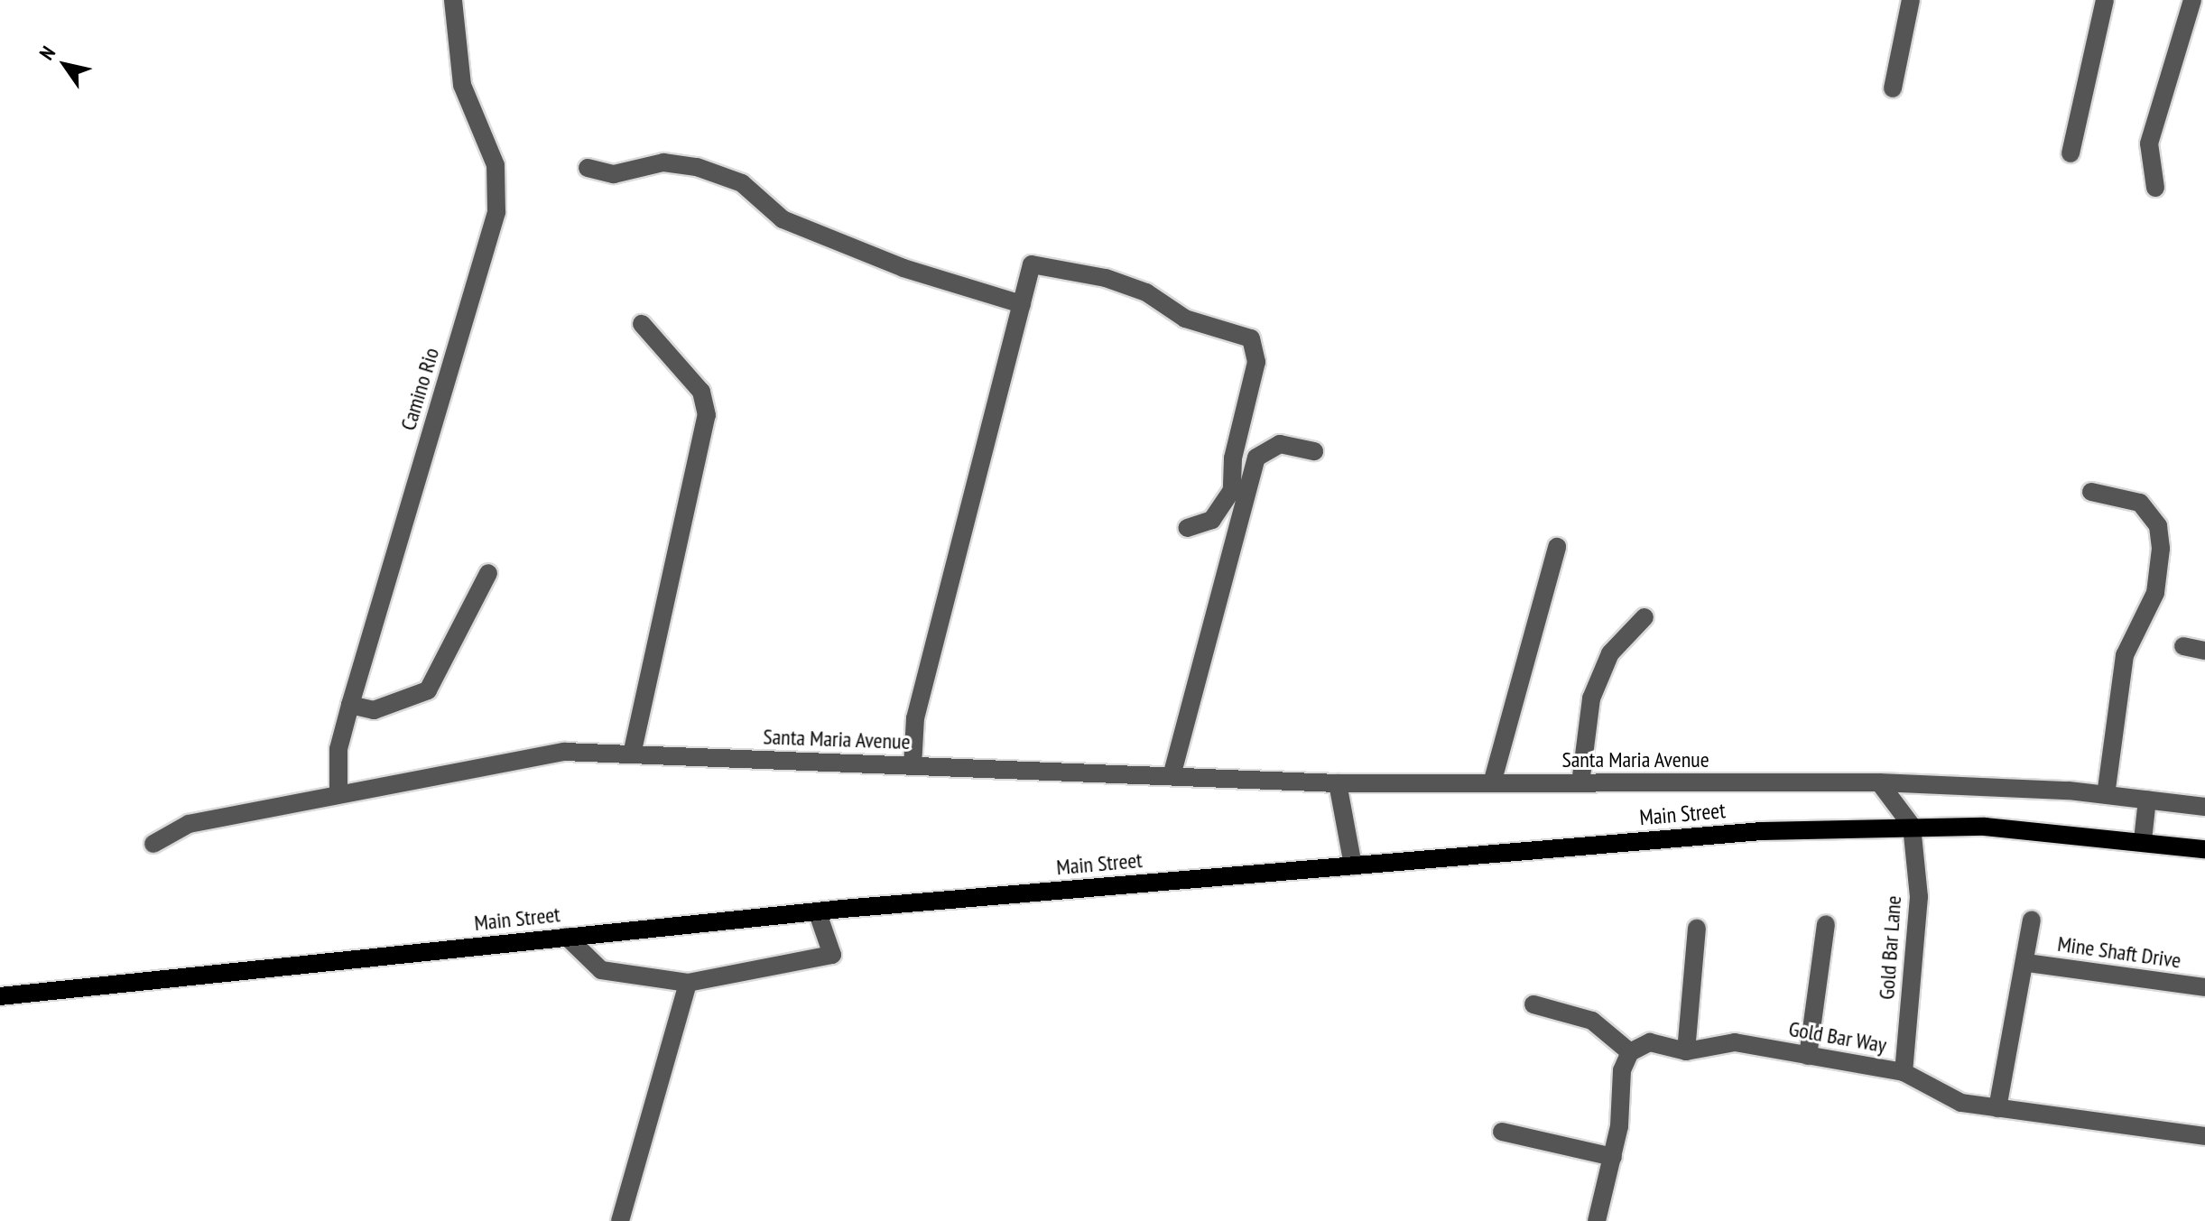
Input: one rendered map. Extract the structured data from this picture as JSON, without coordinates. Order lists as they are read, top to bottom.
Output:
{
  "streets": {
    "main road": ["Main Street"],
    "street": [
      "Camino Rio",
      "Santa Maria Avenue",
      "Gold Bar Lane",
      "Mine Shaft Drive",
      "Gold Bar Way"
    ]
  },
  "crossings": [
    ["Camino Rio", "Santa Maria Avenue"],
    ["Main Street", "Gold Bar Lane"],
    ["Gold Bar Lane", "Gold Bar Way"],
    ["Mine Shaft Drive", "Gold Bar Way"]
  ],
  "north": "top left"
}
